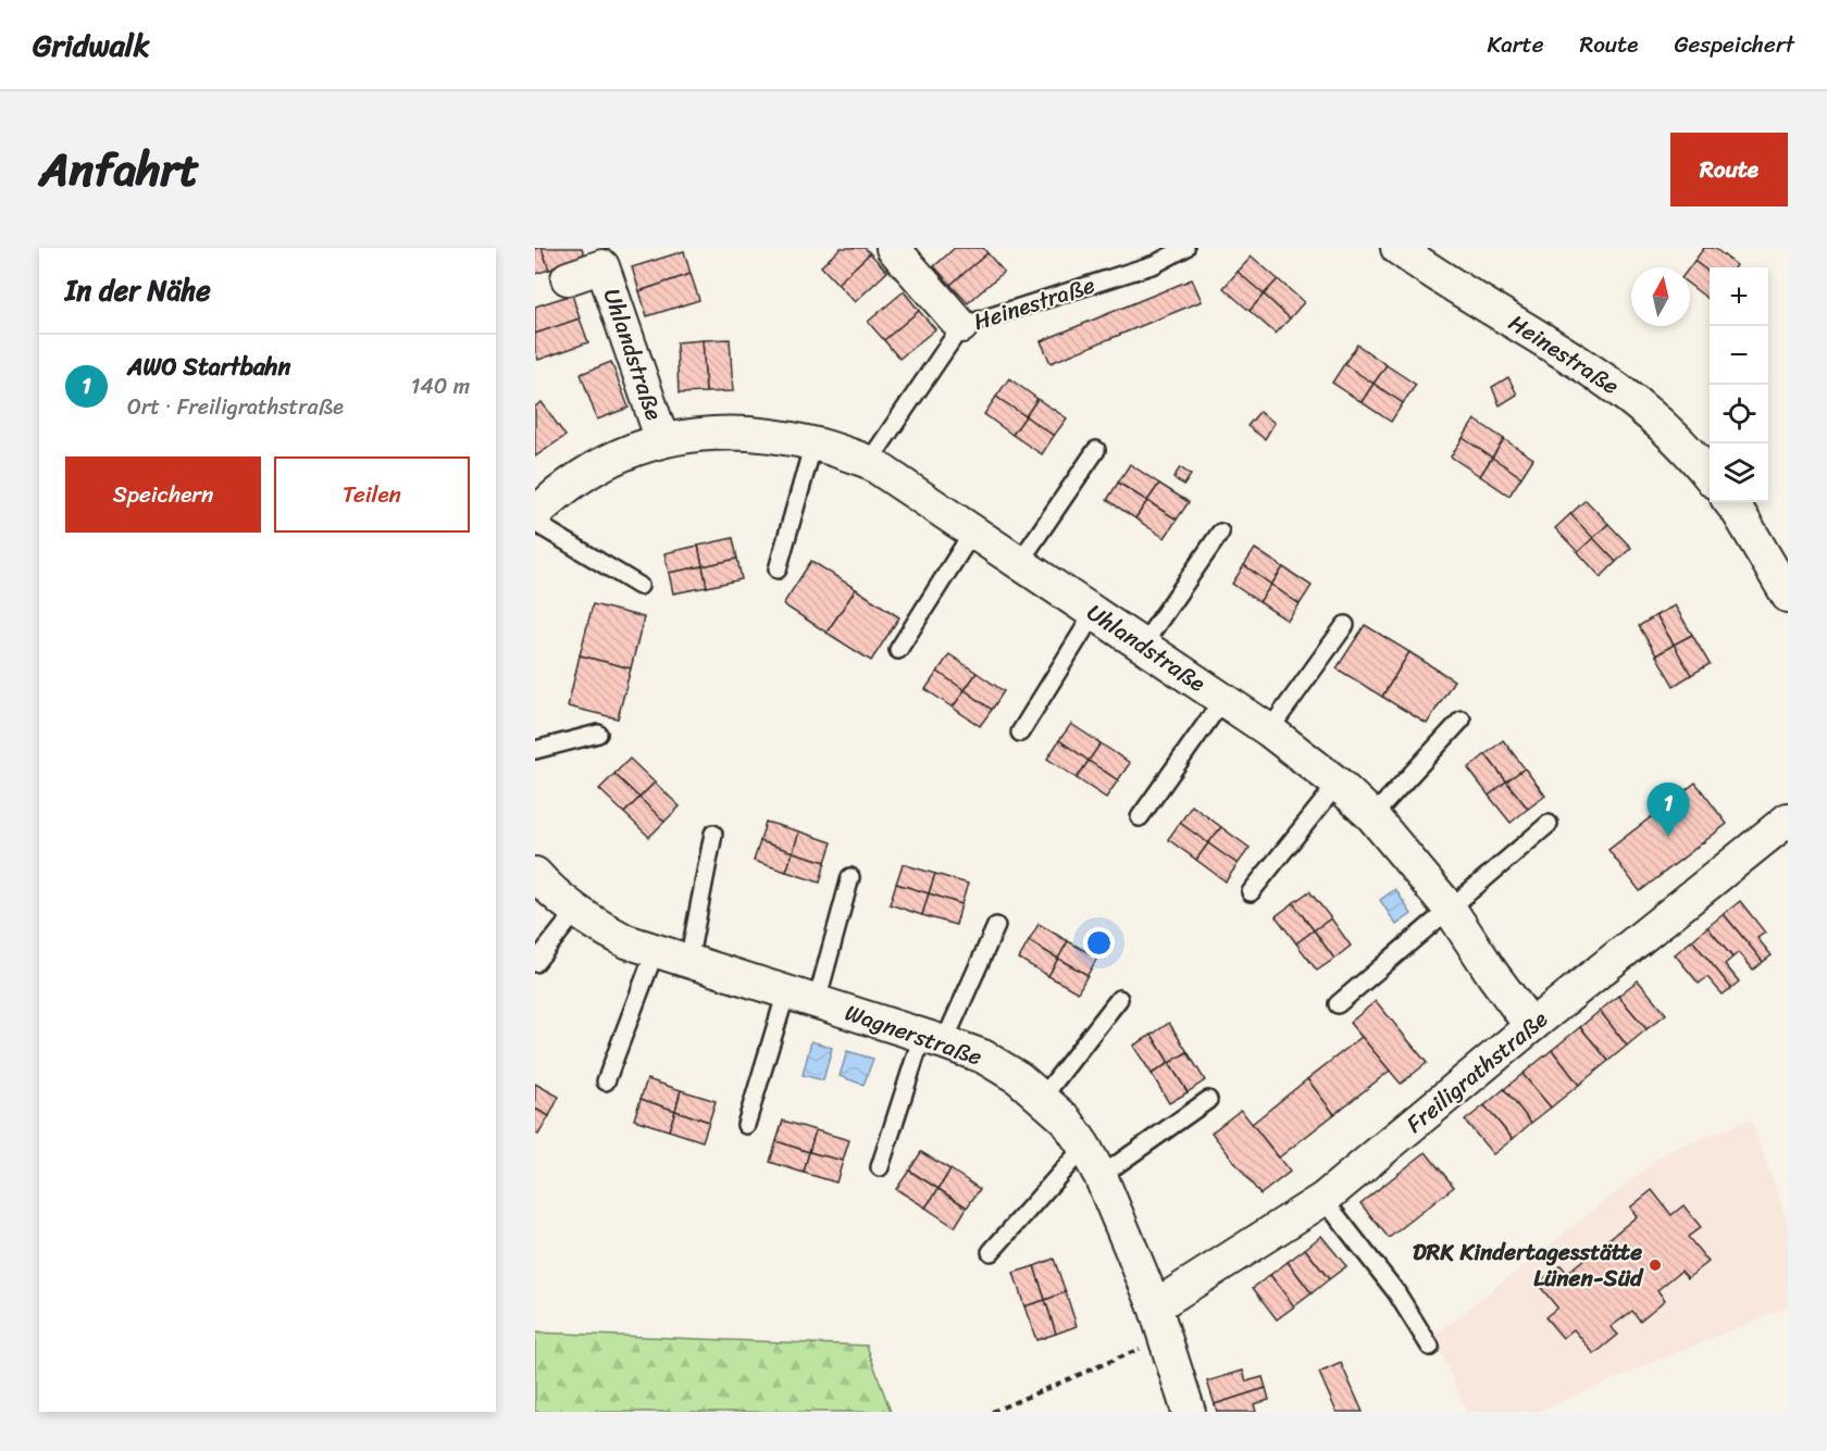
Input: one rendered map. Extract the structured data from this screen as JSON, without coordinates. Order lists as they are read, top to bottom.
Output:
{
  "streets": {
    "street": [
      "Heinestraße",
      "Uhlandstraße",
      "Wagnerstraße",
      "Freiligrathstraße"
    ]
  },
  "crossings": [
    ["Heinestraße", "Uhlandstraße"],
    ["Uhlandstraße", "Freiligrathstraße"],
    ["Wagnerstraße", "Freiligrathstraße"]
  ],
  "places": ["DRK Kindertagesstätte Lünen-Süd"],
  "north": "top",
  "page": {
    "header": "Gridwalk",
    "nav": ["Karte", "Route", "Gespeichert"],
    "title": "Anfahrt",
    "buttons": [
      "Route",
      ["Speichern", "Teilen"]
    ],
    "heading": "In der Nähe",
    "map_buttons": ["+", "−"],
    "list": [
      {
        "mark": "1",
        "name": "AWO Startbahn",
        "note": "Ort · Freiligrathstraße",
        "value": "140 m"
      }
    ],
    "pins": "1"
  }
}
